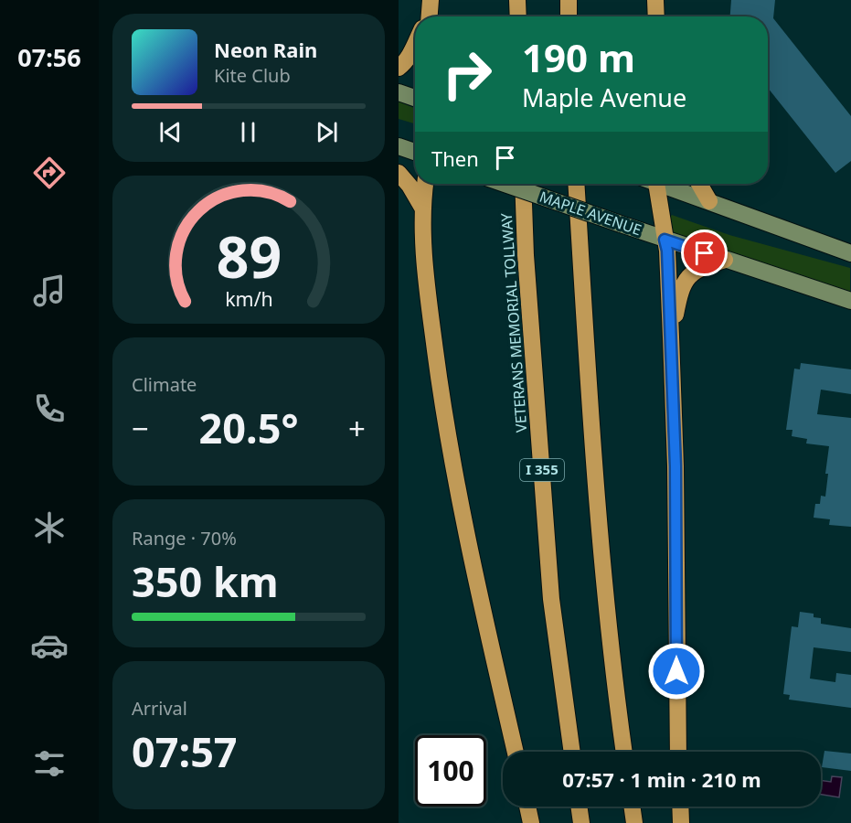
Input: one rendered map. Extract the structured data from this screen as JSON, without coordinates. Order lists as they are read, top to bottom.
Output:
{
  "streets": {
    "highway": ["VETERANS MEMORIAL TOLLWAY", "I 355"],
    "main road": ["MAPLE AVENUE"]
  },
  "page": {
    "tabs": "07:56",
    "turn": ["190 m", "Maple Avenue"],
    "song": ["Neon Rain", "Kite Club"],
    "then": "Then",
    "tile": [
      "Climate",
      ["Range · 70%", "350 km"],
      ["Arrival", "07:57"]
    ],
    "heat": ["−", "20.5°", "+"],
    "limit": "100",
    "trip": "07:57 · 1 min · 210 m",
    "gauge": ["89", "km/h"]
  }
}
